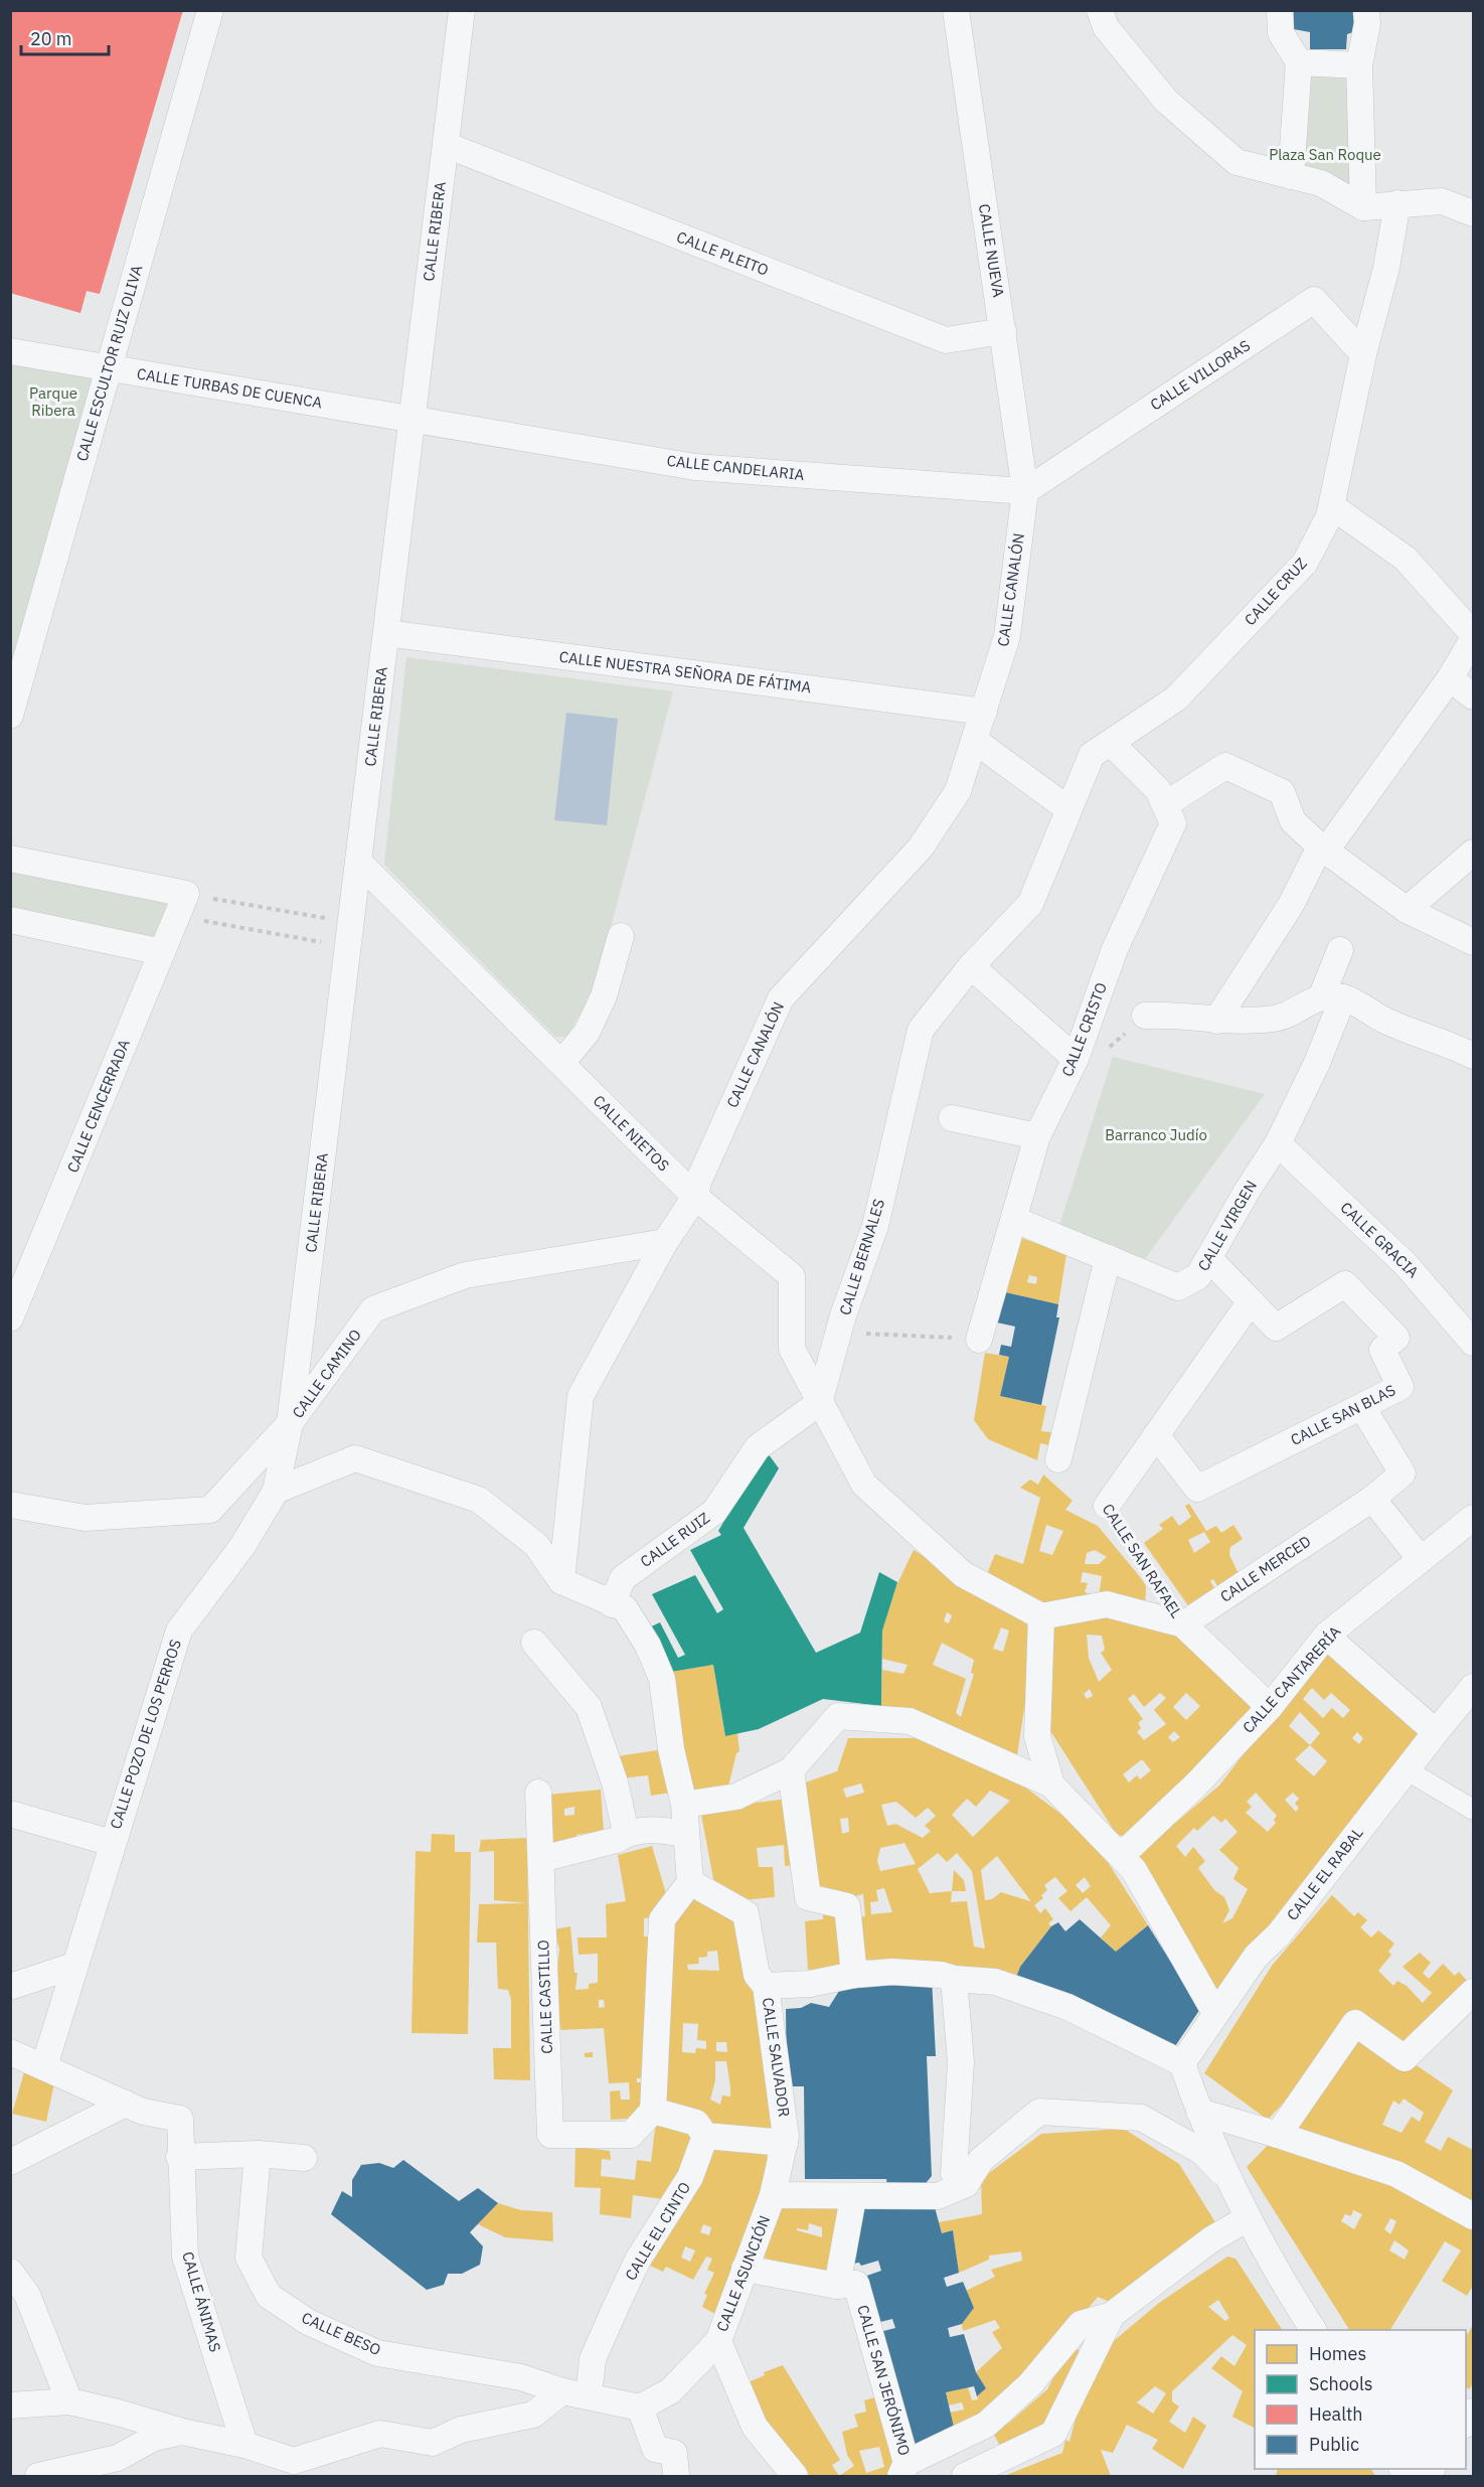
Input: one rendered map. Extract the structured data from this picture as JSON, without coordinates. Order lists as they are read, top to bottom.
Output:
{
  "streets": {
    "street": [
      "CALLE RIBERA",
      "CALLE NUEVA",
      "CALLE PLEITO",
      "CALLE ESCULTOR RUIZ OLIVA",
      "CALLE VILLORAS",
      "CALLE TURBAS DE CUENCA",
      "CALLE CANDELARIA",
      "CALLE CANALÓN",
      "CALLE CRUZ",
      "CALLE NUESTRA SEÑORA DE FÁTIMA",
      "CALLE CRISTO",
      "CALLE CENCERRADA",
      "CALLE NIETOS",
      "CALLE VIRGEN",
      "CALLE GRACIA",
      "CALLE BERNALES",
      "CALLE CAMINO",
      "CALLE SAN BLAS",
      "CALLE RUIZ",
      "CALLE SAN RAFAEL",
      "CALLE MERCED",
      "CALLE CANTARERÍA",
      "CALLE POZO DE LOS PERROS",
      "CALLE EL RABAL",
      "CALLE CASTILLO",
      "CALLE SALVADOR",
      "CALLE EL CINTO",
      "CALLE ASUNCIÓN",
      "CALLE ÁNIMAS",
      "CALLE BESO",
      "CALLE SAN JERÓNIMO"
    ]
  },
  "crossings": [
    ["CALLE RIBERA", "CALLE PLEITO"],
    ["CALLE RIBERA", "CALLE TURBAS DE CUENCA"],
    ["CALLE RIBERA", "CALLE CANDELARIA"],
    ["CALLE RIBERA", "CALLE NUESTRA SEÑORA DE FÁTIMA"],
    ["CALLE RIBERA", "CALLE NIETOS"],
    ["CALLE RIBERA", "CALLE CAMINO"],
    ["CALLE RIBERA", "CALLE POZO DE LOS PERROS"],
    ["CALLE NUEVA", "CALLE PLEITO"],
    ["CALLE NUEVA", "CALLE VILLORAS"],
    ["CALLE NUEVA", "CALLE CANDELARIA"],
    ["CALLE NUEVA", "CALLE CANALÓN"],
    ["CALLE ESCULTOR RUIZ OLIVA", "CALLE TURBAS DE CUENCA"],
    ["CALLE VILLORAS", "CALLE CANDELARIA"],
    ["CALLE VILLORAS", "CALLE CANALÓN"],
    ["CALLE VILLORAS", "CALLE CRUZ"],
    ["CALLE TURBAS DE CUENCA", "CALLE CANDELARIA"],
    ["CALLE CANDELARIA", "CALLE CANALÓN"],
    ["CALLE CANALÓN", "CALLE NUESTRA SEÑORA DE FÁTIMA"],
    ["CALLE CANALÓN", "CALLE NIETOS"],
    ["CALLE CANALÓN", "CALLE CAMINO"],
    ["CALLE CRUZ", "CALLE BERNALES"],
    ["CALLE CRISTO", "CALLE VIRGEN"],
    ["CALLE NIETOS", "CALLE BERNALES"],
    ["CALLE NIETOS", "CALLE RUIZ"],
    ["CALLE VIRGEN", "CALLE GRACIA"],
    ["CALLE VIRGEN", "CALLE SAN BLAS"],
    ["CALLE BERNALES", "CALLE RUIZ"],
    ["CALLE CAMINO", "CALLE POZO DE LOS PERROS"],
    ["CALLE SAN BLAS", "CALLE MERCED"],
    ["CALLE SAN RAFAEL", "CALLE MERCED"],
    ["CALLE SAN RAFAEL", "CALLE CANTARERÍA"],
    ["CALLE SALVADOR", "CALLE ASUNCIÓN"],
    ["CALLE EL CINTO", "CALLE BESO"]
  ],
  "parks": ["Plaza San Roque", "Parque Ribera", "Barranco Judío"],
  "legend": [
    "Homes",
    "Schools",
    "Health",
    "Public"
  ],
  "scale_bar": "20 m"
}
